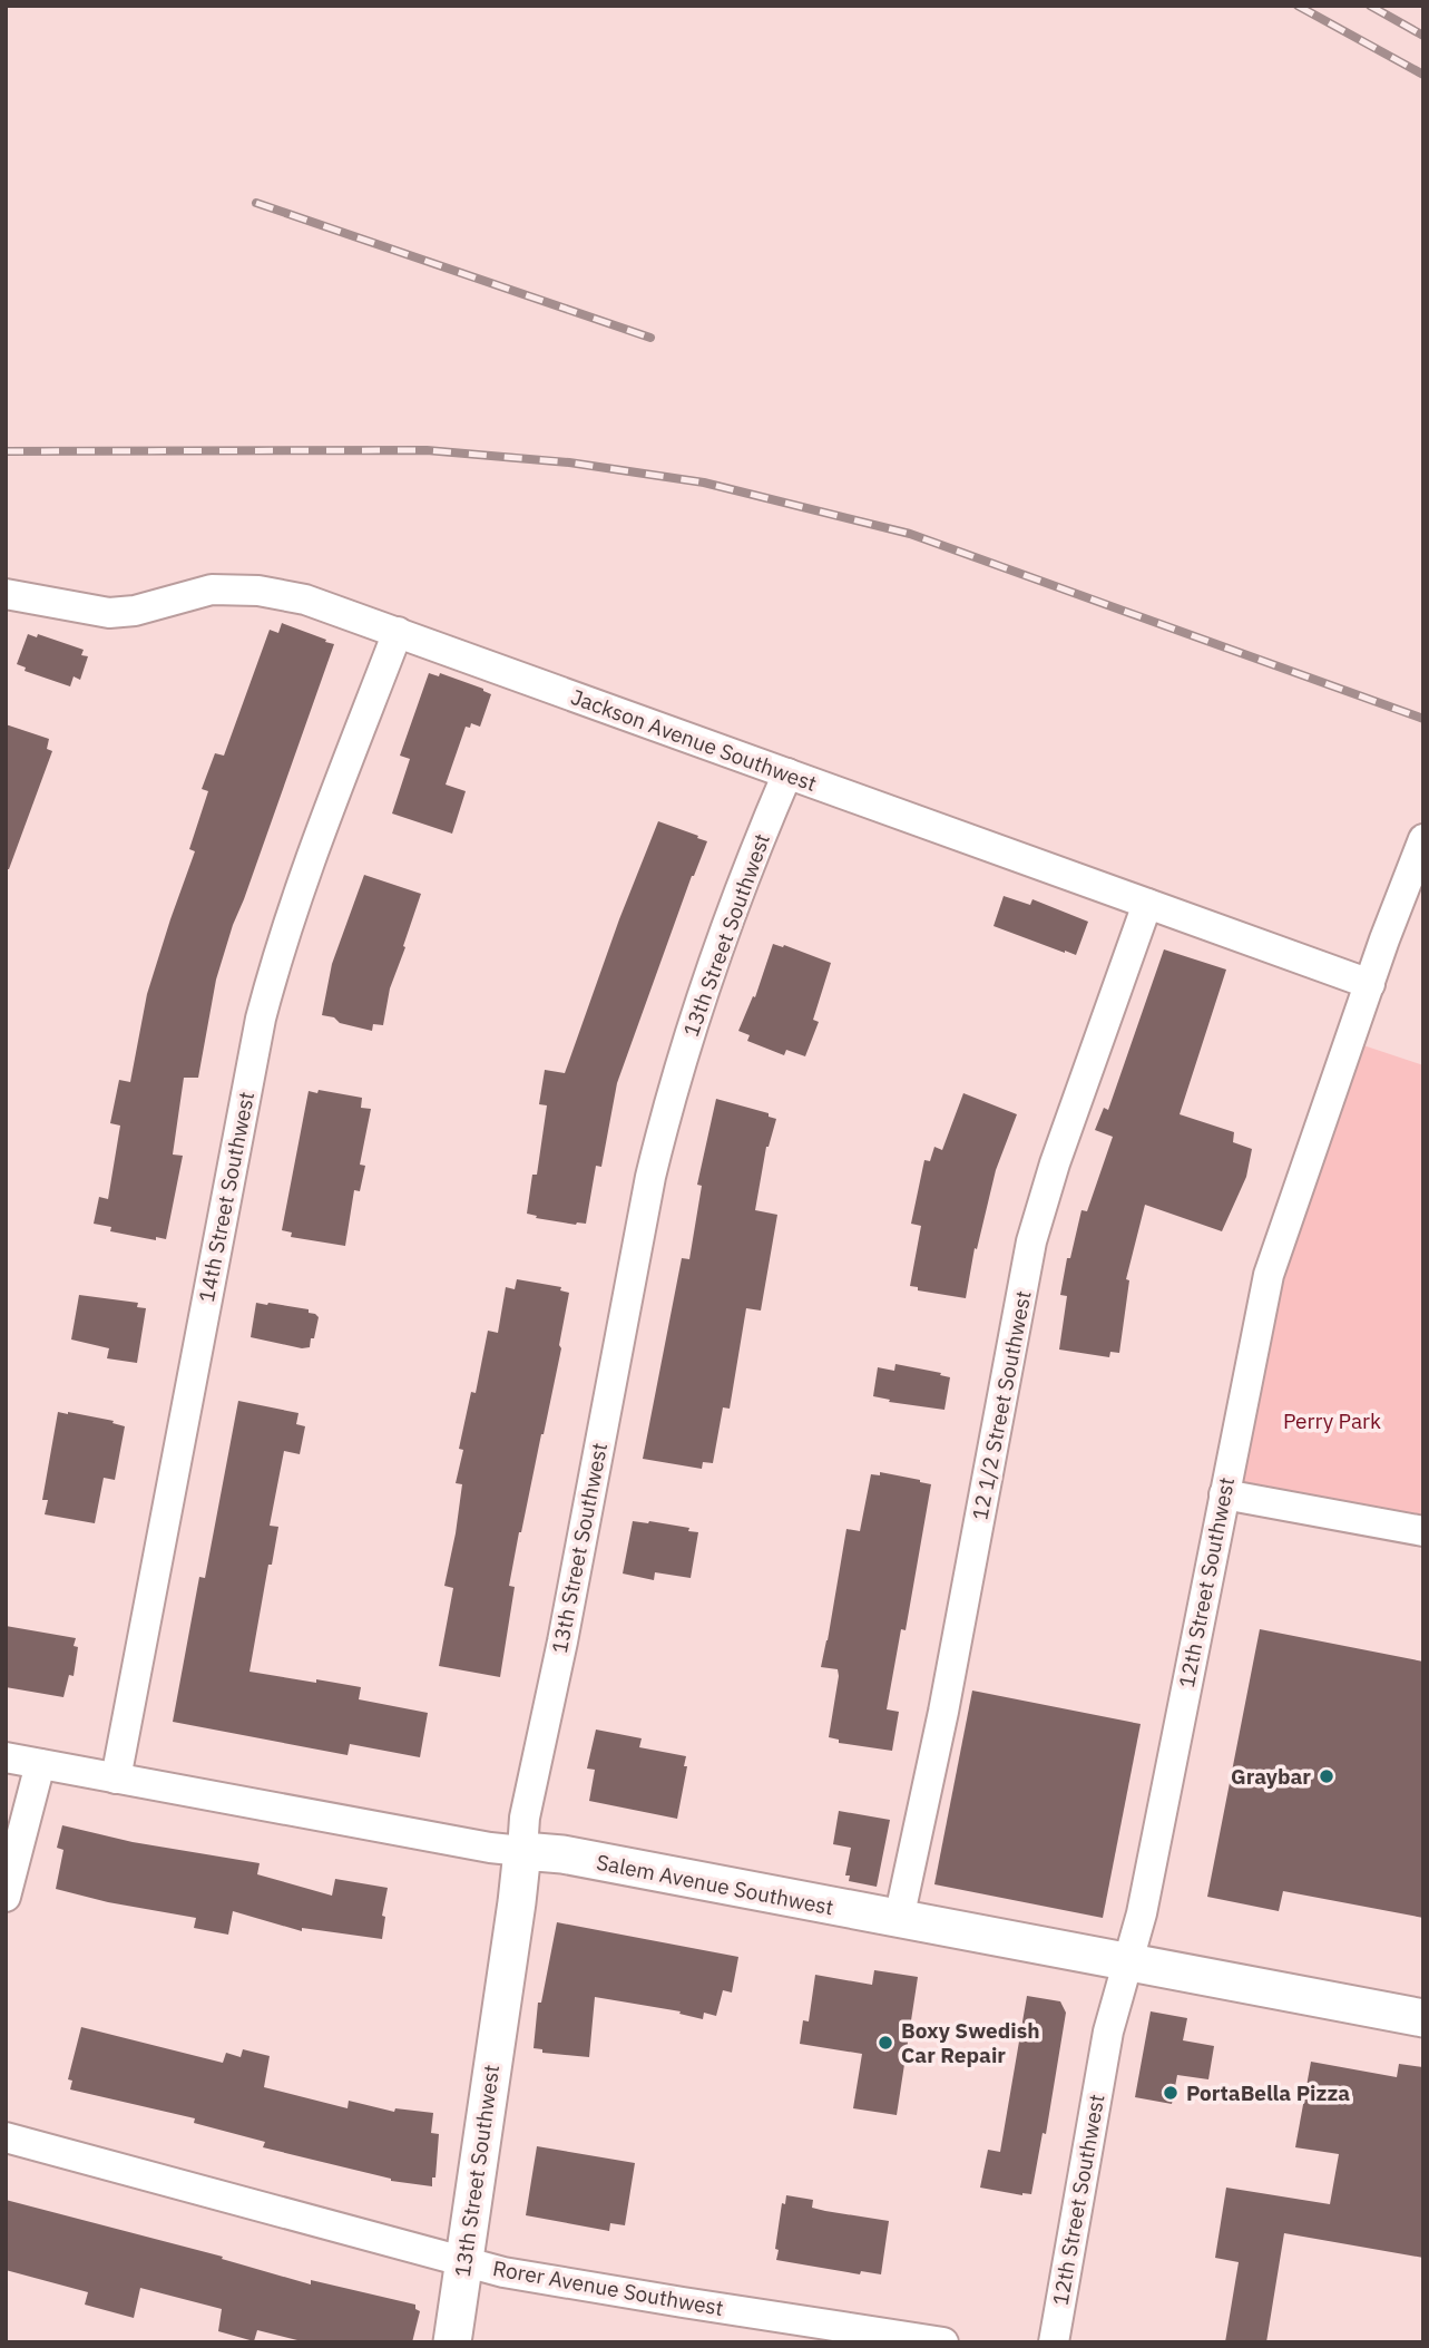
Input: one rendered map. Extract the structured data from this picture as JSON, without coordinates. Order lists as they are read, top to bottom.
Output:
{
  "streets": {
    "street": [
      "Jackson Avenue Southwest",
      "13th Street Southwest",
      "14th Street Southwest",
      "12 1/2 Street Southwest",
      "12th Street Southwest",
      "Salem Avenue Southwest",
      "Rorer Avenue Southwest"
    ]
  },
  "crossings": [
    ["Jackson Avenue Southwest", "13th Street Southwest"],
    ["Jackson Avenue Southwest", "14th Street Southwest"],
    ["Jackson Avenue Southwest", "12 1/2 Street Southwest"],
    ["Jackson Avenue Southwest", "12th Street Southwest"],
    ["13th Street Southwest", "Salem Avenue Southwest"],
    ["13th Street Southwest", "Rorer Avenue Southwest"],
    ["14th Street Southwest", "Salem Avenue Southwest"],
    ["12 1/2 Street Southwest", "Salem Avenue Southwest"],
    ["12th Street Southwest", "Salem Avenue Southwest"]
  ],
  "parks": ["Perry Park"],
  "places": ["Graybar", "Boxy Swedish Car Repair", "PortaBella Pizza"]
}
